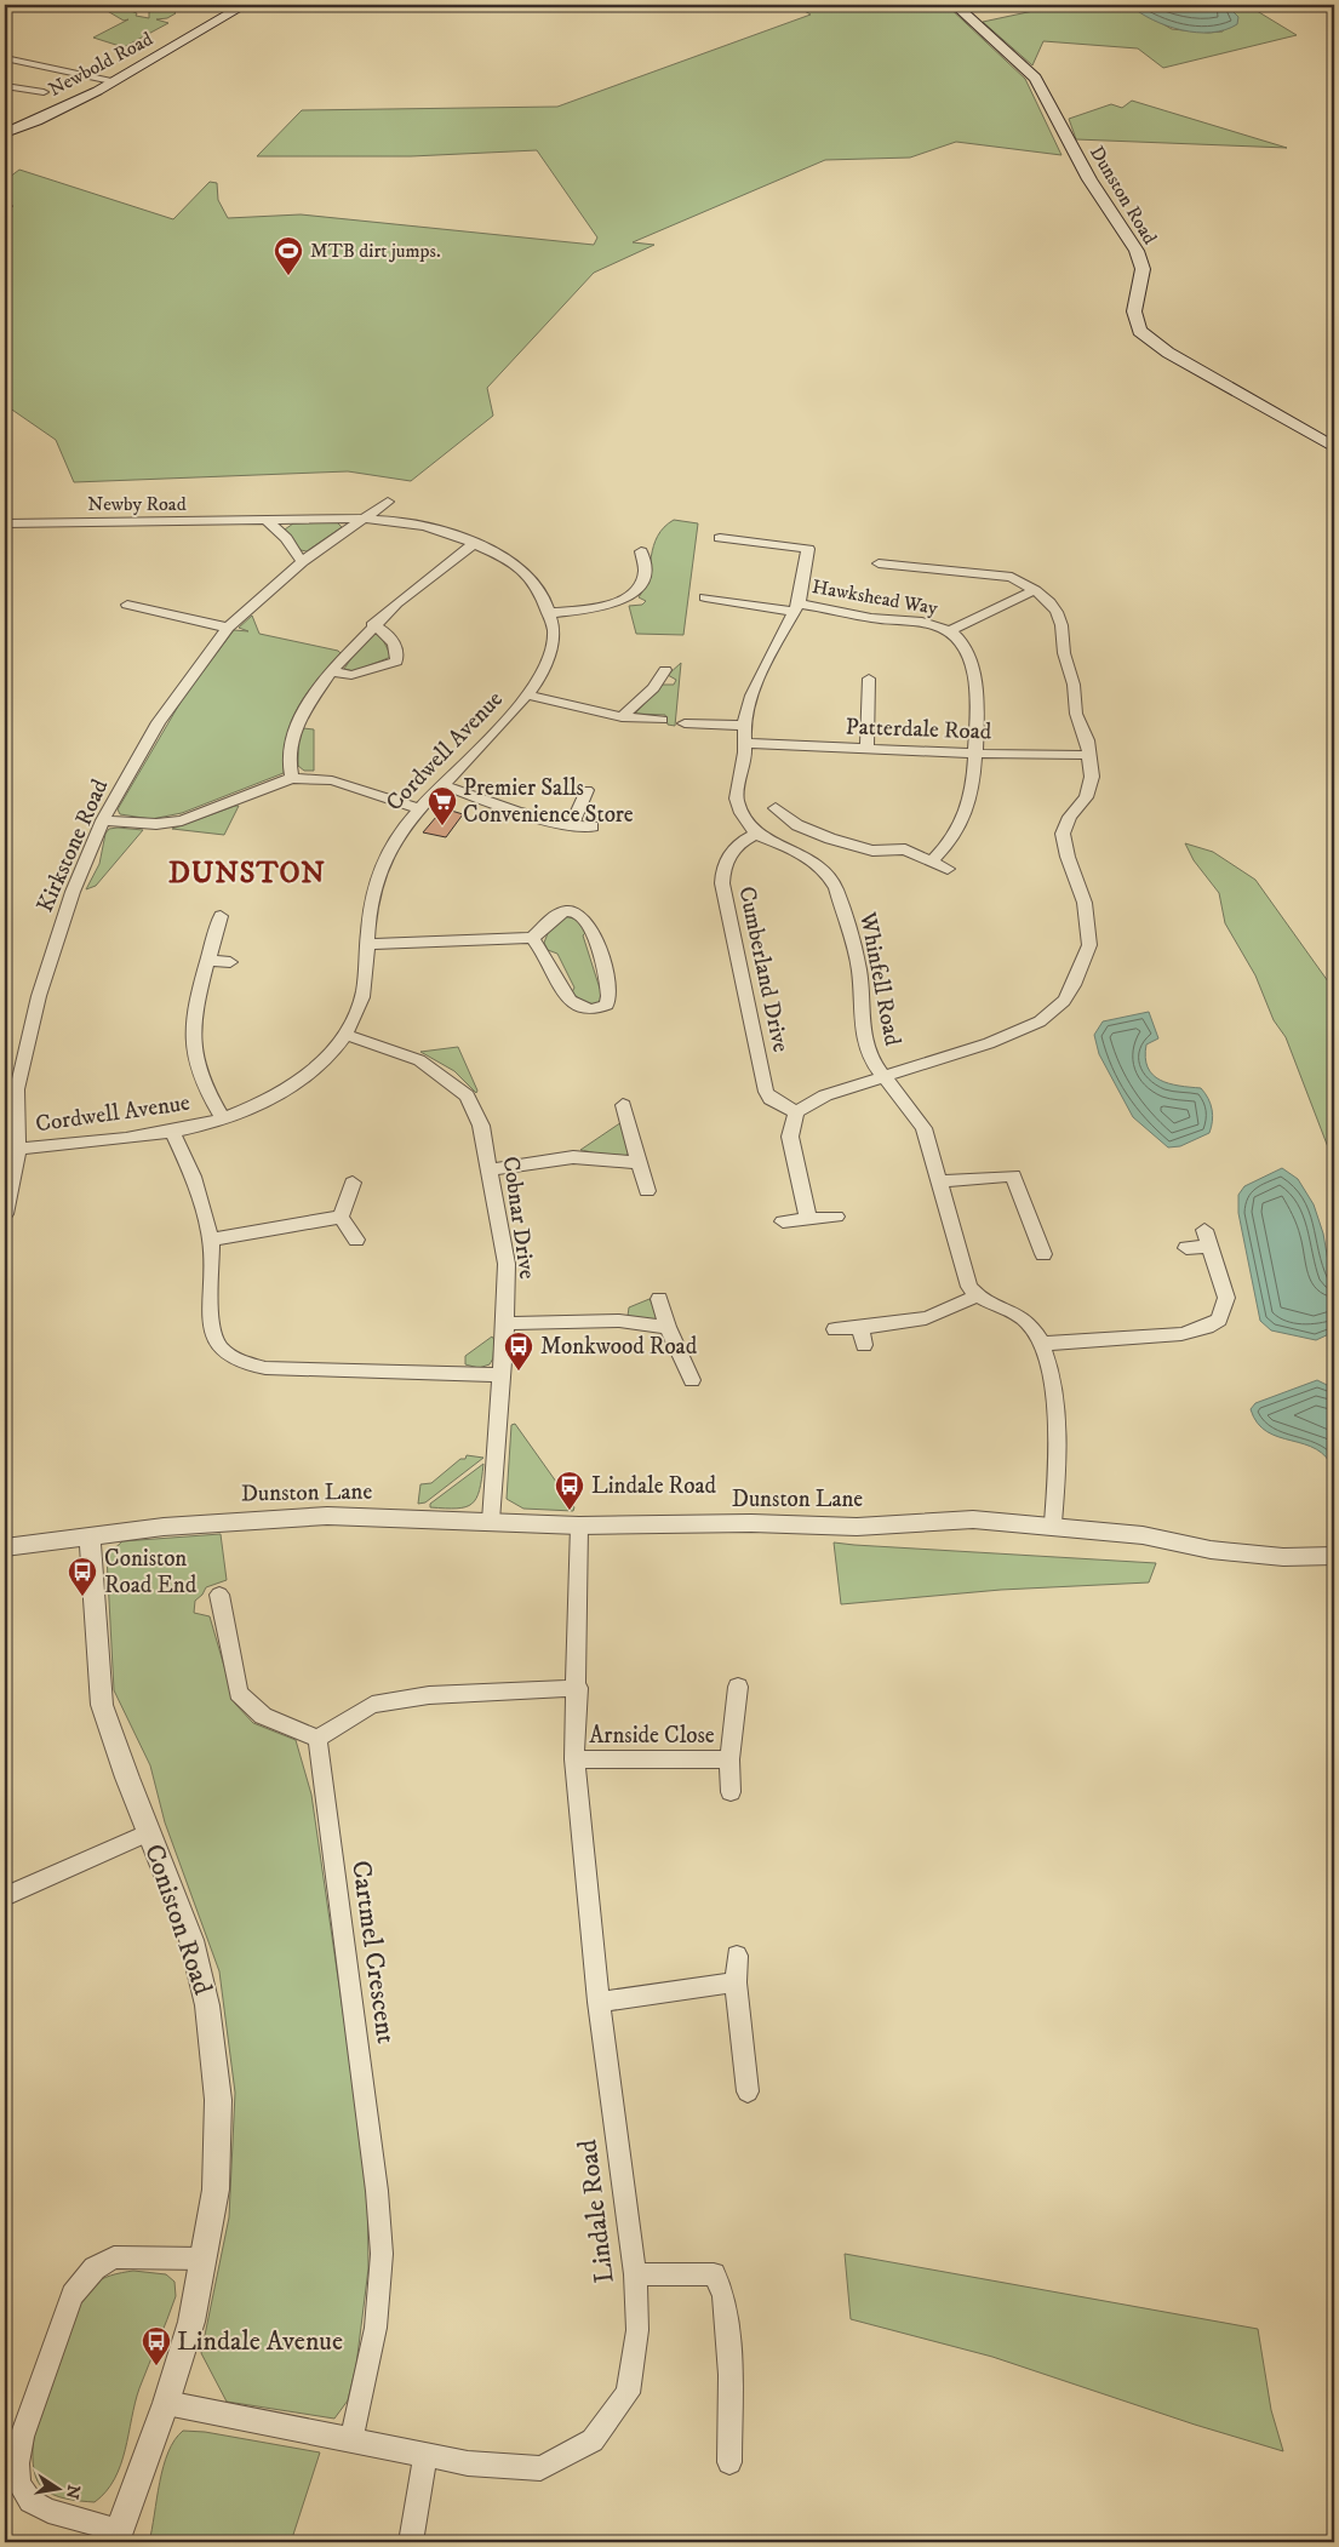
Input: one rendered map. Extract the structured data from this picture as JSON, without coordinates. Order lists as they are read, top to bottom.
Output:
{
  "streets": {
    "main road": ["Newbold Road", "Dunston Road"],
    "street": [
      "Newby Road",
      "Hawkshead Way",
      "Patterdale Road",
      "Cordwell Avenue",
      "Kirkstone Road",
      "Cumberland Drive",
      "Whinfell Road",
      "Cobnar Drive",
      "Dunston Lane",
      "Arnside Close",
      "Coniston Road",
      "Cartmel Crescent",
      "Lindale Road"
    ]
  },
  "crossings": [
    ["Newby Road", "Cordwell Avenue"],
    ["Newby Road", "Kirkstone Road"],
    ["Hawkshead Way", "Patterdale Road"],
    ["Cordwell Avenue", "Kirkstone Road"],
    ["Cordwell Avenue", "Cobnar Drive"],
    ["Cumberland Drive", "Whinfell Road"],
    ["Cobnar Drive", "Dunston Lane"],
    ["Dunston Lane", "Coniston Road"],
    ["Dunston Lane", "Lindale Road"],
    ["Arnside Close", "Lindale Road"],
    ["Coniston Road", "Lindale Road"],
    ["Cartmel Crescent", "Lindale Road"]
  ],
  "districts": ["DUNSTON"],
  "places": {
    "sports": ["MTB dirt jumps."],
    "supermarket": ["Premier Salls Convenience Store"],
    "bus stop": [
      "Monkwood Road",
      "Lindale Road",
      "Coniston Road End",
      "Lindale Avenue"
    ]
  },
  "north": "right"
}
